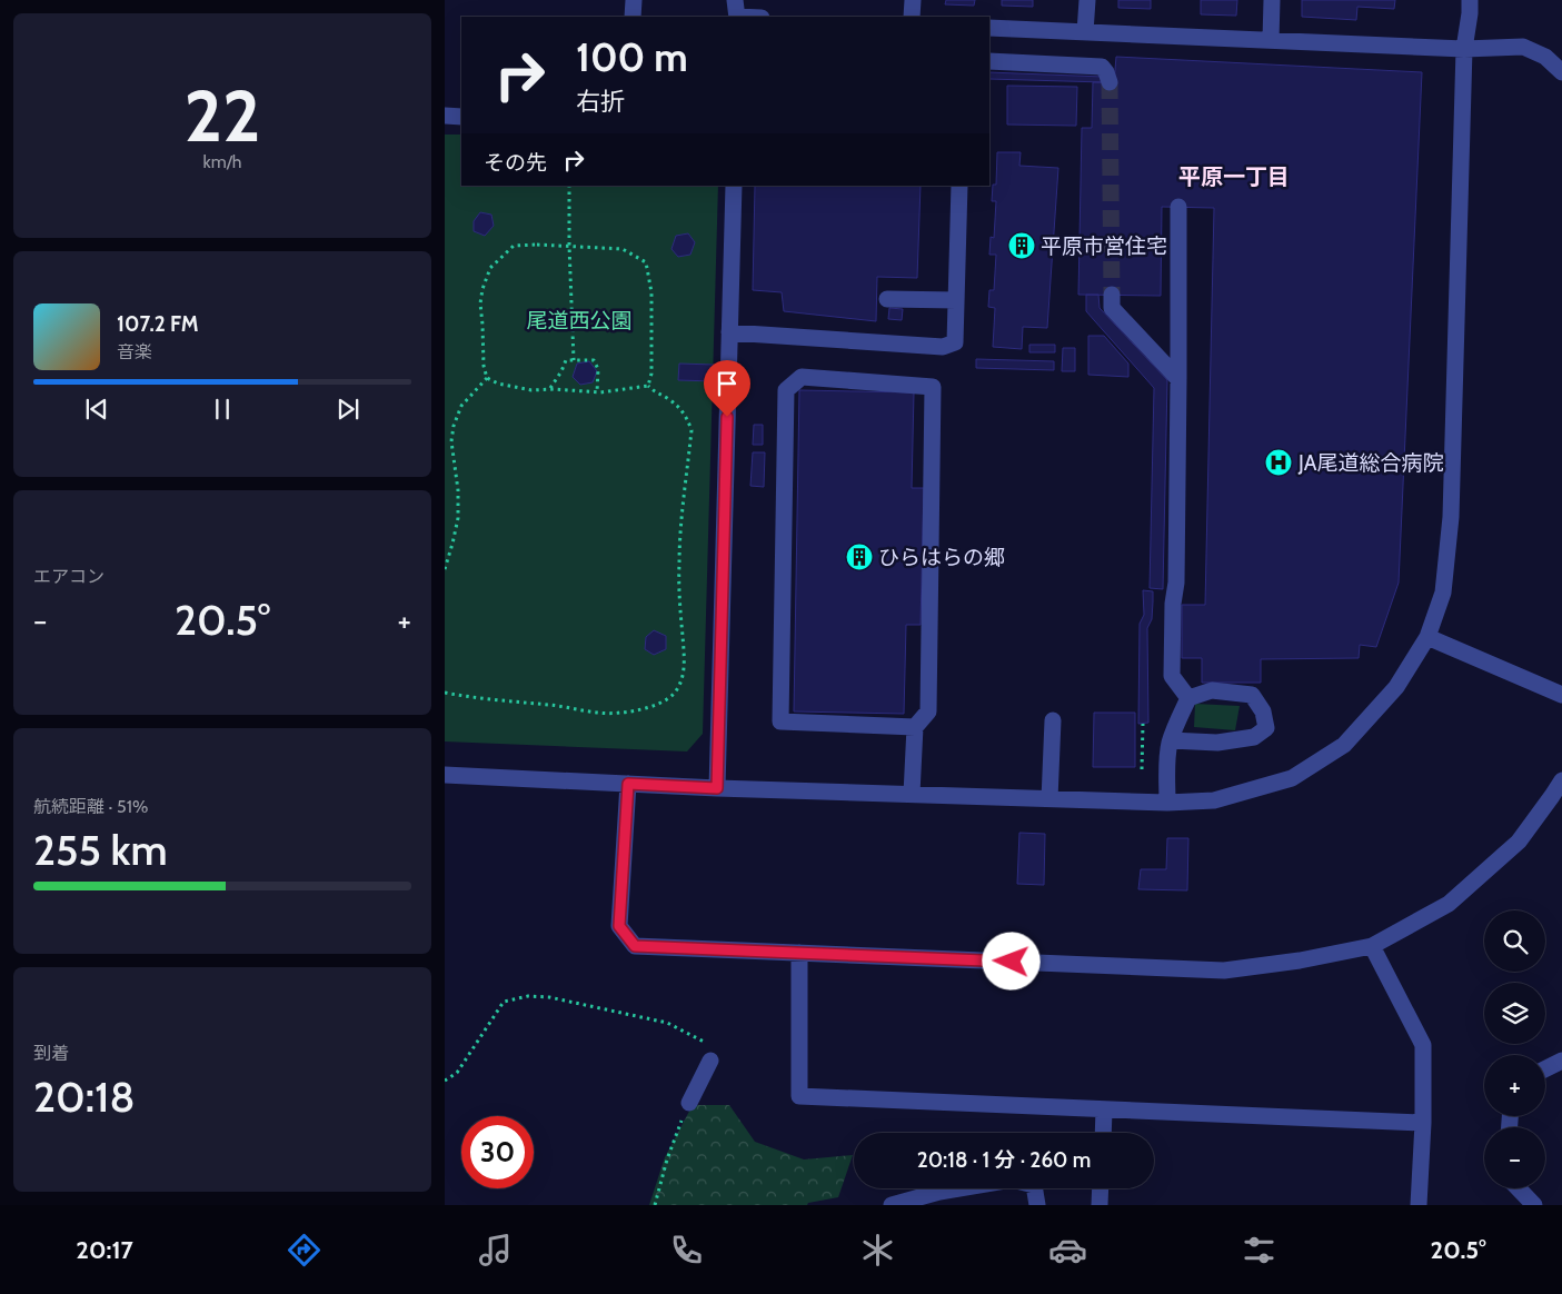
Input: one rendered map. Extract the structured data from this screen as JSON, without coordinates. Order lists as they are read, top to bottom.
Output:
{
  "districts": ["平原一丁目"],
  "parks": ["尾道西公園"],
  "places": {
    "building": ["平原市営住宅", "ひらはらの郷"],
    "hospital": ["JA尾道総合病院"]
  },
  "page": {
    "tile": [
      ["22", "km/h"],
      "エアコン",
      ["航続距離 · 51%", "255 km"],
      ["到着", "20:18"]
    ],
    "turn": ["100 m", "右折"],
    "then": "その先",
    "song": ["107.2 FM", "音楽"],
    "heat": ["−", "20.5°", "+"],
    "map_buttons": ["+", "−"],
    "limit": "30",
    "trip": "20:18 · 1 分 · 260 m",
    "tabs": ["20:17", "20.5°"]
  }
}
